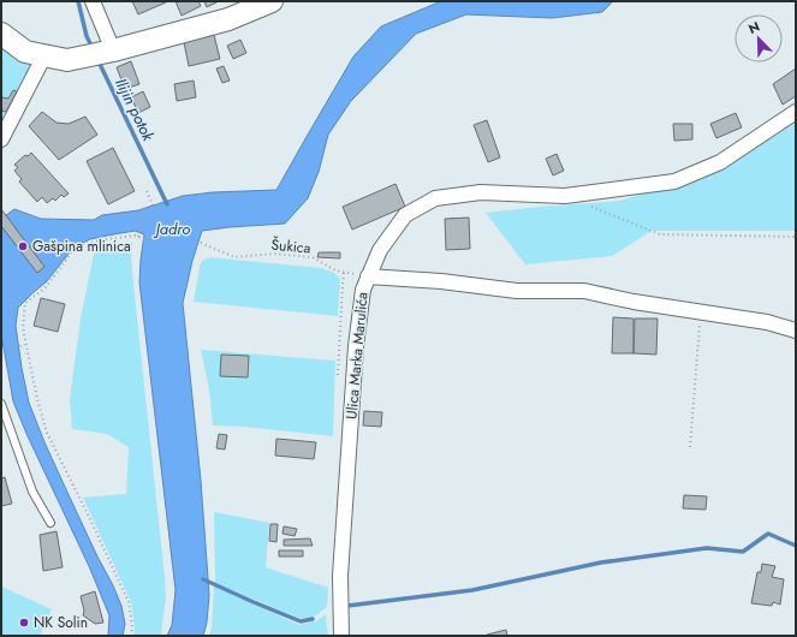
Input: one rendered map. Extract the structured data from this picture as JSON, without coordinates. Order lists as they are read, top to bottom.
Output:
{
  "streets": {
    "street": ["Ulica Marka Marulića"],
    "path": ["Šukica"]
  },
  "crossings": [
    ["Šukica", "Ulica Marka Marulića"]
  ],
  "water": ["Ilijin potok", "Jadro"],
  "places": ["Gašpina mlinica", "NK Solin"],
  "north": "top left"
}
